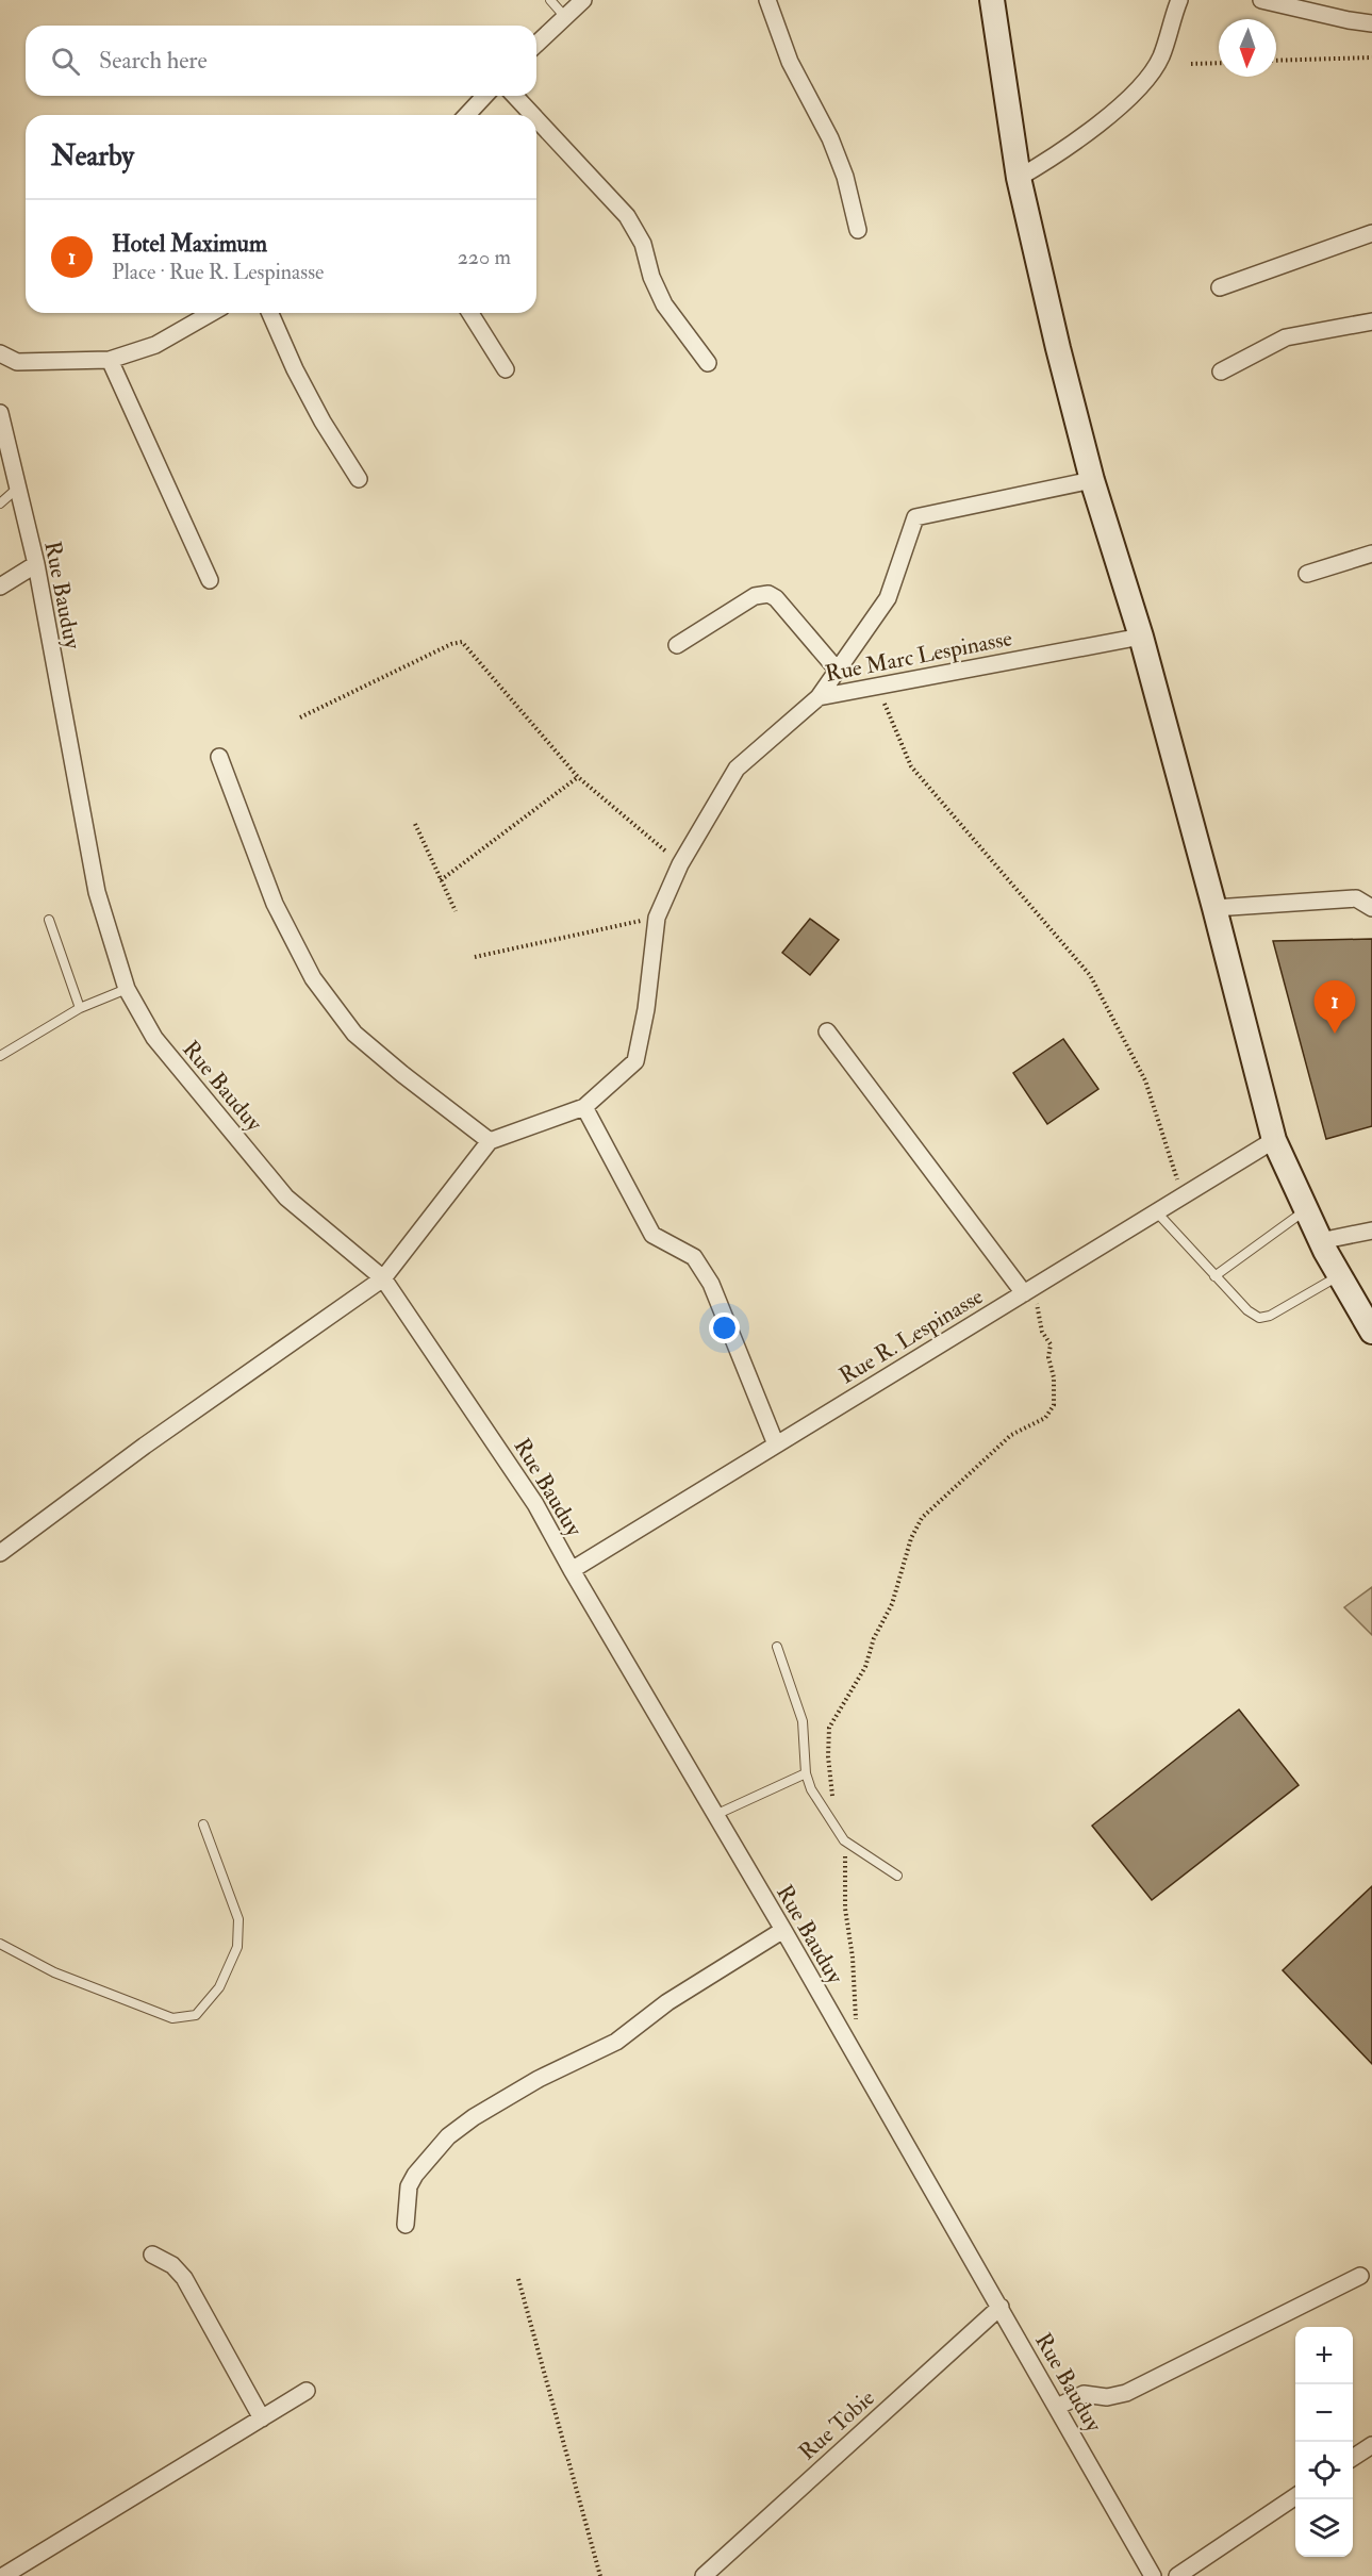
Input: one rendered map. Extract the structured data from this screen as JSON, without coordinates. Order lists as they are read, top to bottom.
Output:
{
  "streets": {
    "street": [
      "Rue Bauduy",
      "Rue Marc Lespinasse",
      "Rue R. Lespinasse",
      "Rue Tobie"
    ]
  },
  "crossings": [
    ["Rue Bauduy", "Rue R. Lespinasse"],
    ["Rue Bauduy", "Rue Tobie"]
  ],
  "north": "bottom",
  "page": {
    "search": "Search here",
    "heading": "Nearby",
    "list": [
      {
        "mark": "1",
        "name": "Hotel Maximum",
        "note": "Place · Rue R. Lespinasse",
        "value": "220 m"
      }
    ],
    "pins": "1",
    "map_buttons": ["+", "−"]
  }
}
